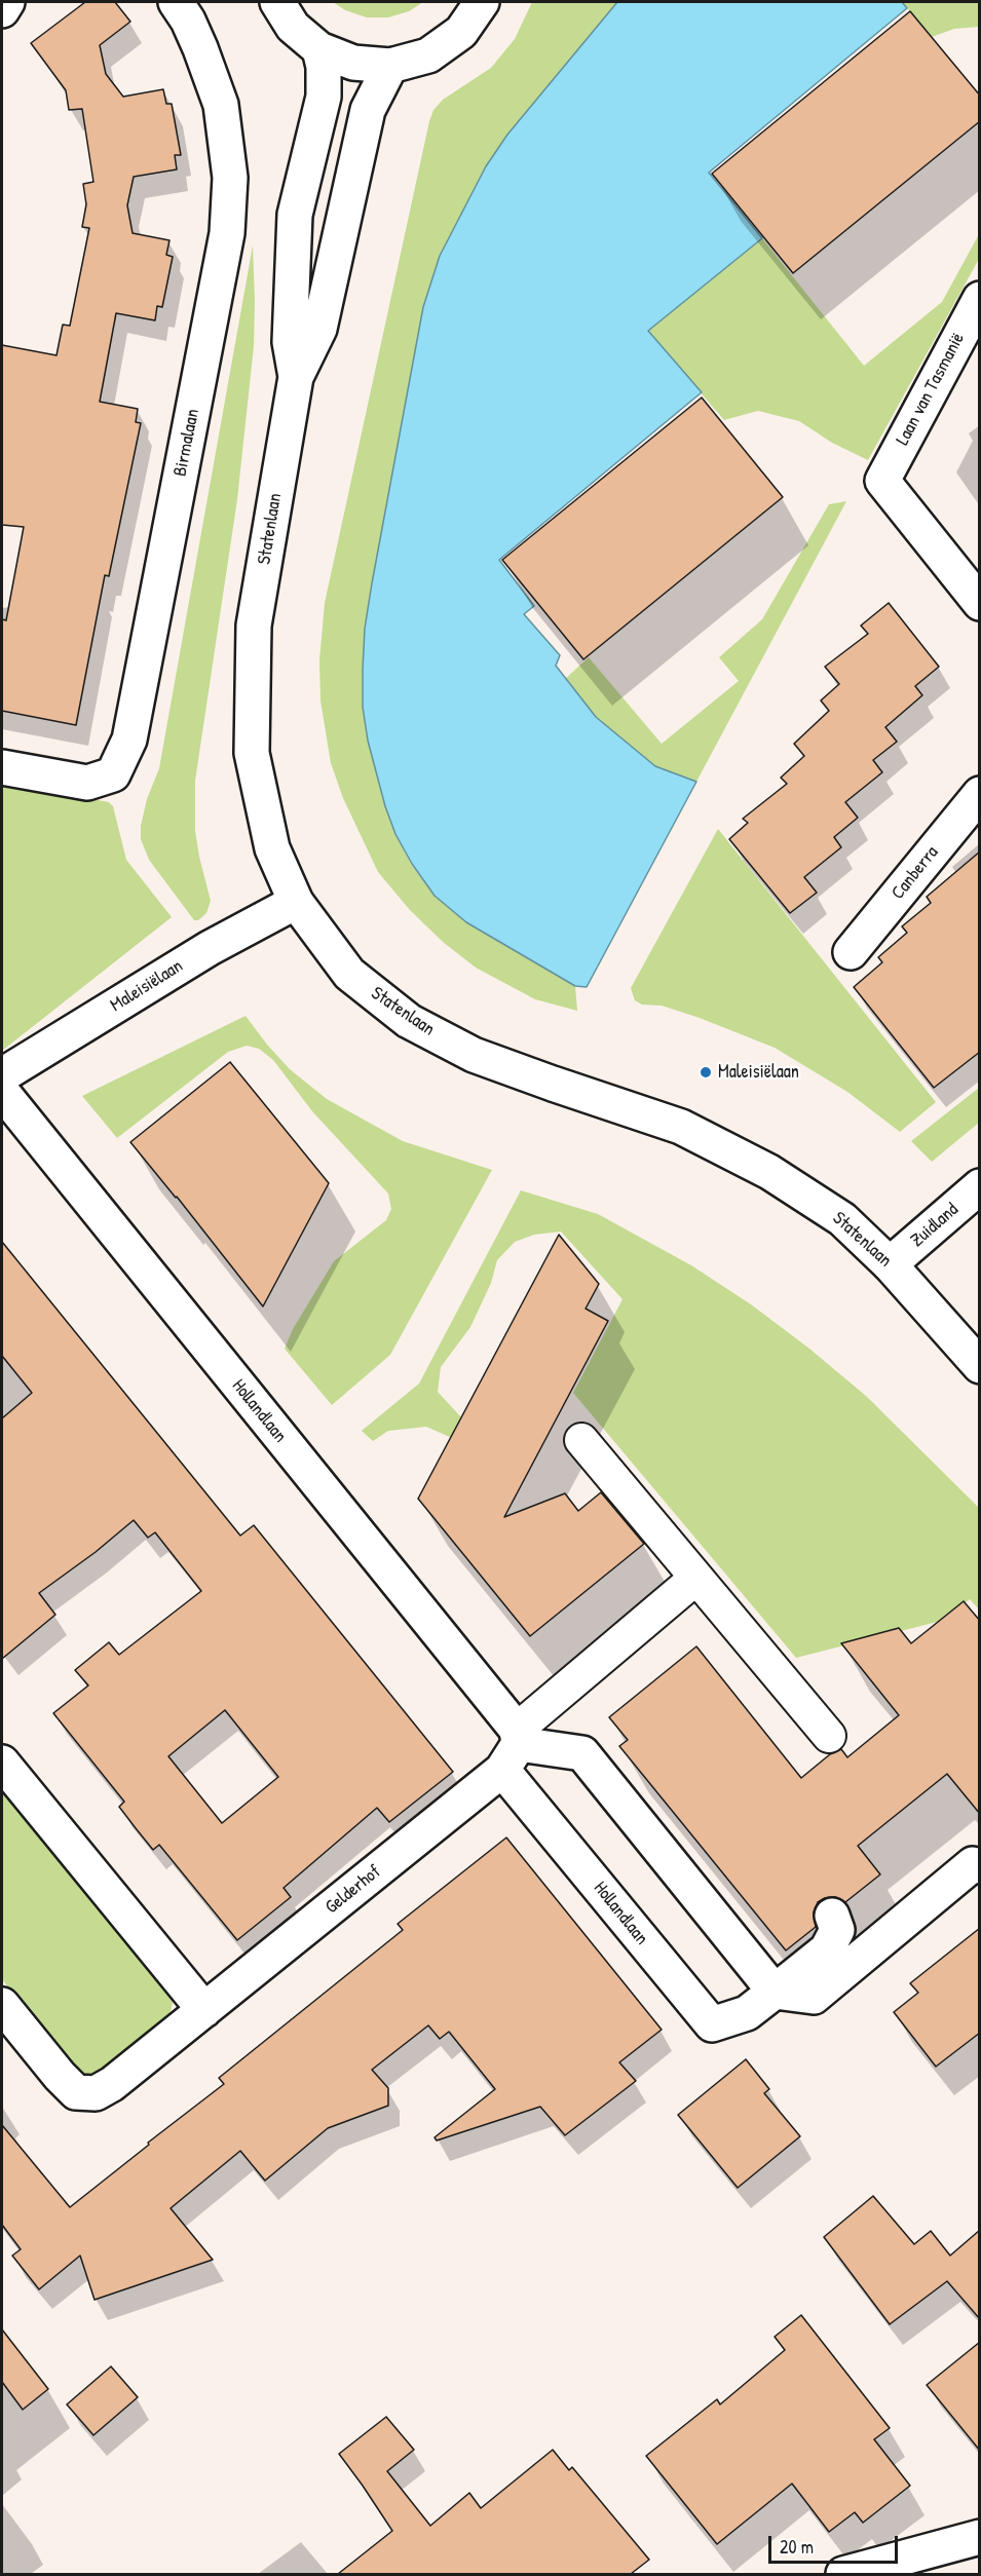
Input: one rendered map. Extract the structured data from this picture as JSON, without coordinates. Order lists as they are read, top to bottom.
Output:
{
  "streets": {
    "street": [
      "Laan van Tasmanië",
      "Birmalaan",
      "Statenlaan",
      "Canberra",
      "Maleisiëlaan",
      "Zuidland",
      "Hollandlaan",
      "Gelderhof"
    ]
  },
  "crossings": [
    ["Statenlaan", "Maleisiëlaan"],
    ["Statenlaan", "Zuidland"],
    ["Hollandlaan", "Gelderhof"]
  ],
  "places": ["Maleisiëlaan"],
  "scale_bar": "20 m"
}
